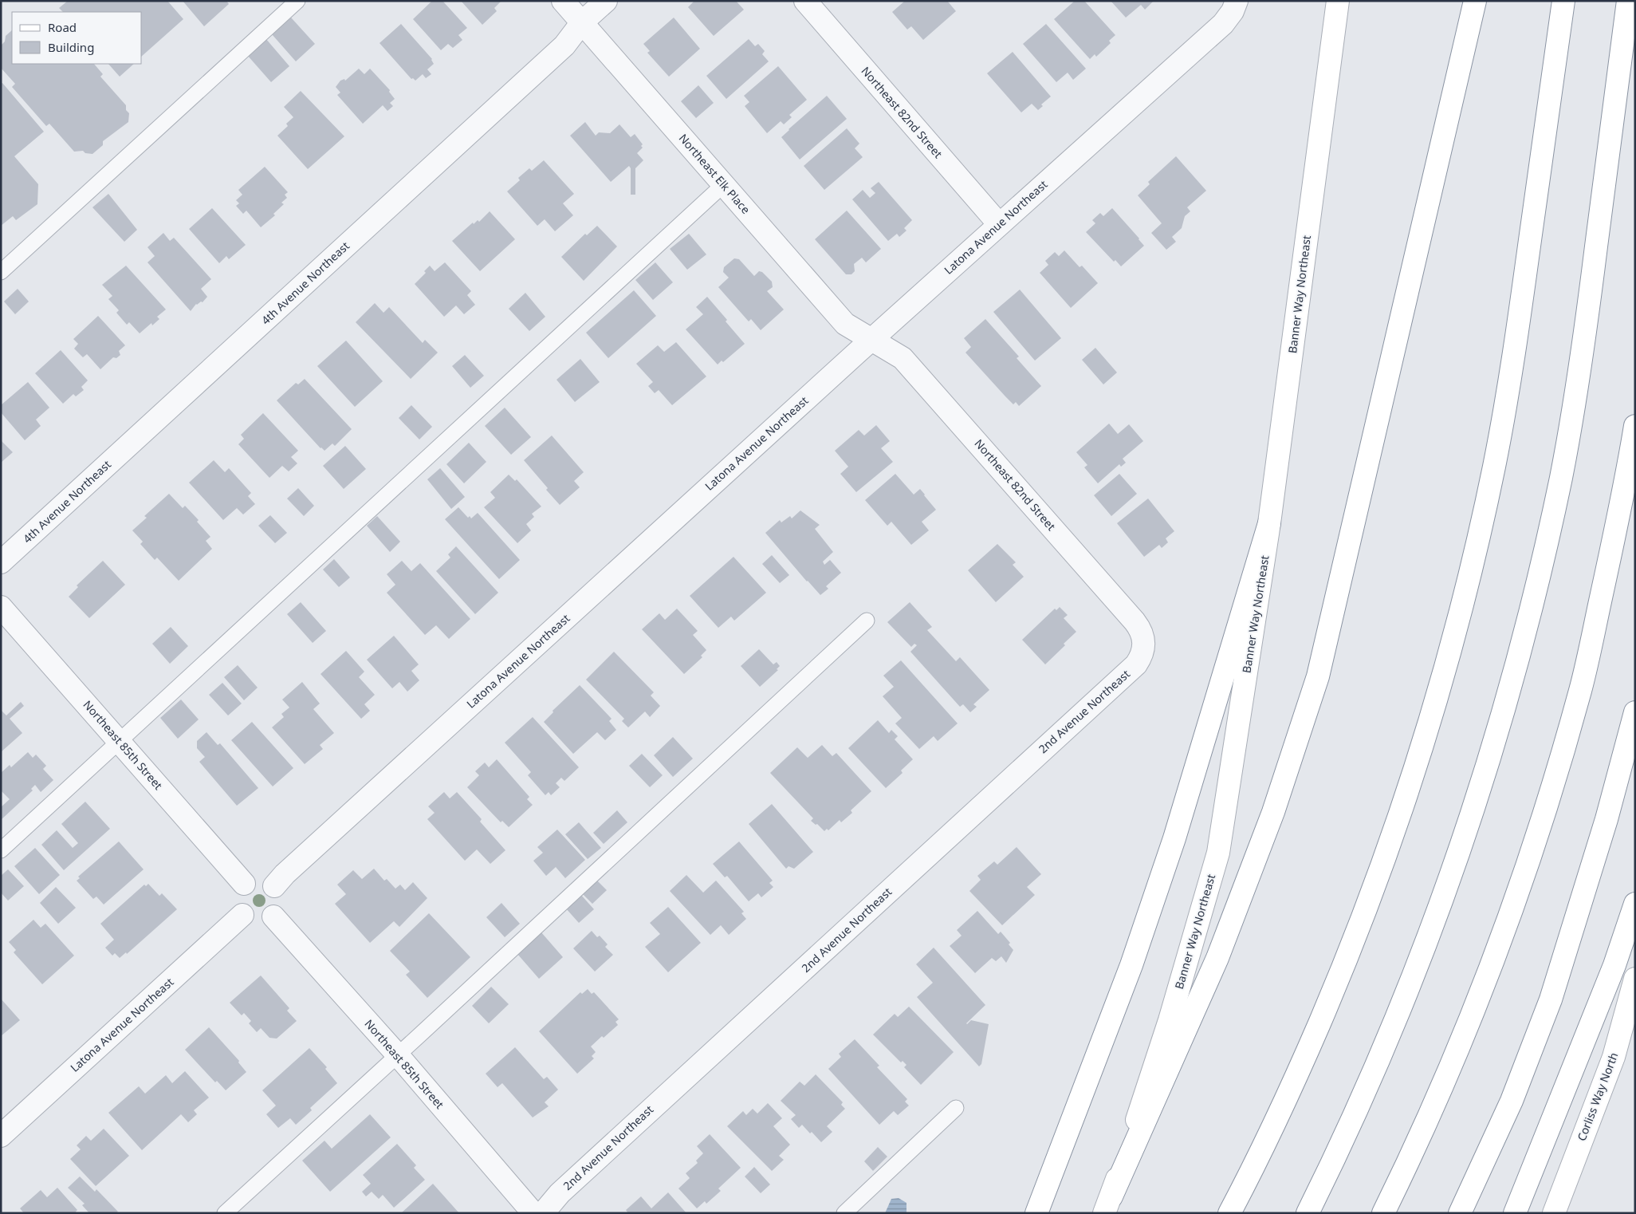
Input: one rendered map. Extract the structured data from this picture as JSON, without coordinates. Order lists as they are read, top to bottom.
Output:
{
  "streets": {
    "main road": ["Banner Way Northeast", "Corliss Way North"],
    "street": [
      "Northeast 82nd Street",
      "Northeast Elk Place",
      "Latona Avenue Northeast",
      "4th Avenue Northeast",
      "2nd Avenue Northeast",
      "Northeast 85th Street"
    ]
  },
  "crossings": [
    ["Northeast 82nd Street", "Northeast Elk Place"],
    ["Northeast 82nd Street", "Latona Avenue Northeast"],
    ["Northeast 82nd Street", "2nd Avenue Northeast"],
    ["Northeast Elk Place", "Latona Avenue Northeast"],
    ["Northeast Elk Place", "4th Avenue Northeast"],
    ["Latona Avenue Northeast", "Northeast 85th Street"]
  ],
  "legend": ["Road", "Building"]
}
